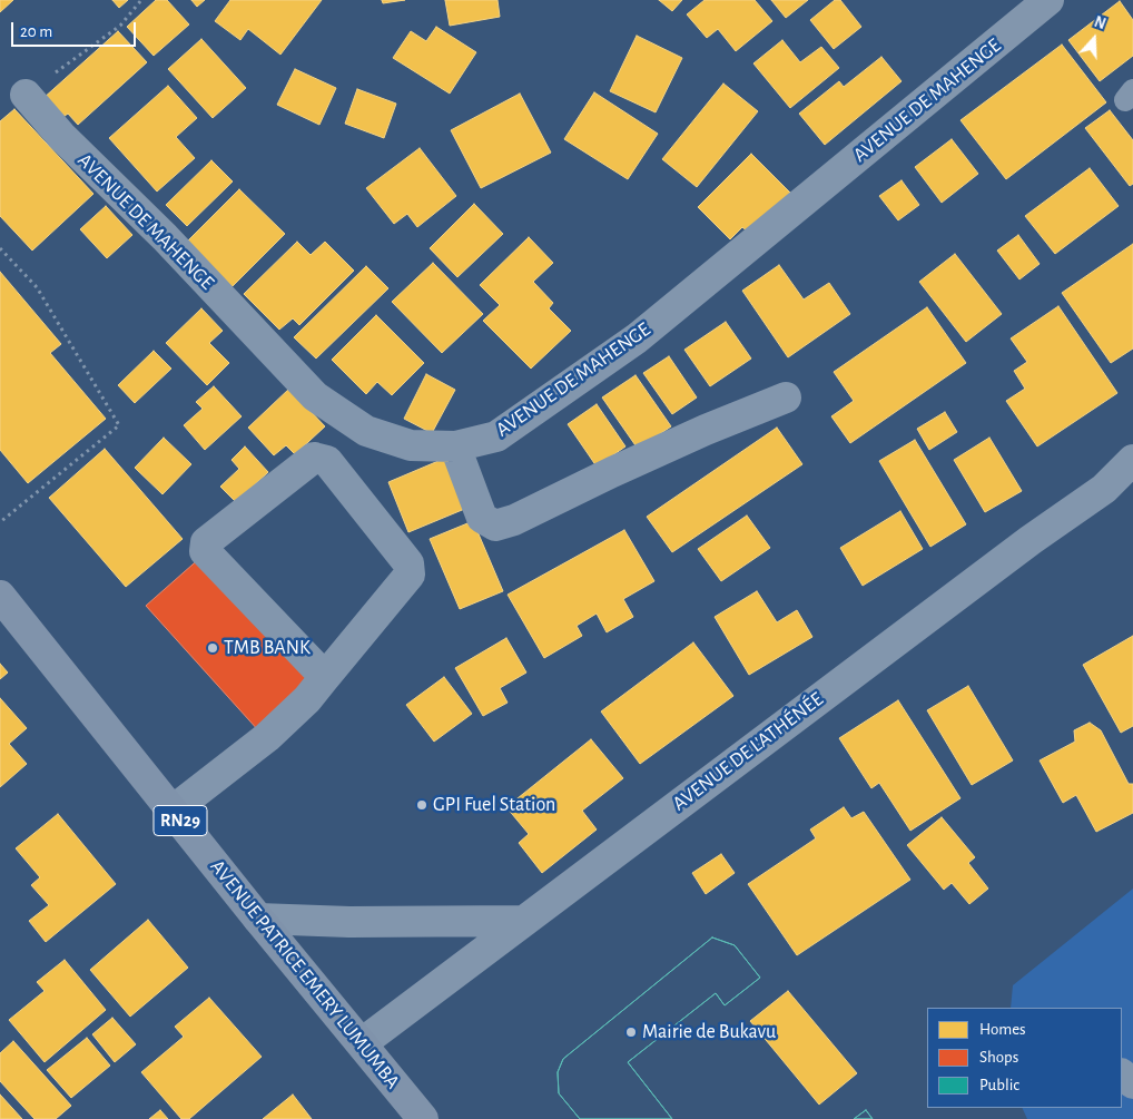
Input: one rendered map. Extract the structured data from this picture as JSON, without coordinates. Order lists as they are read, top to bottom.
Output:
{
  "streets": {
    "main road": ["RN29", "AVENUE PATRICE EMERY LUMUMBA"],
    "street": ["AVENUE DE MAHENGE", "AVENUE DE L'ATHÉNÉE"]
  },
  "crossings": [
    ["AVENUE DE L'ATHÉNÉE", "AVENUE PATRICE EMERY LUMUMBA"]
  ],
  "places": ["TMB BANK", "GPI Fuel Station", "Mairie de Bukavu"],
  "legend": ["Homes", "Shops", "Public"],
  "scale_bar": "20 m",
  "north": "top"
}
